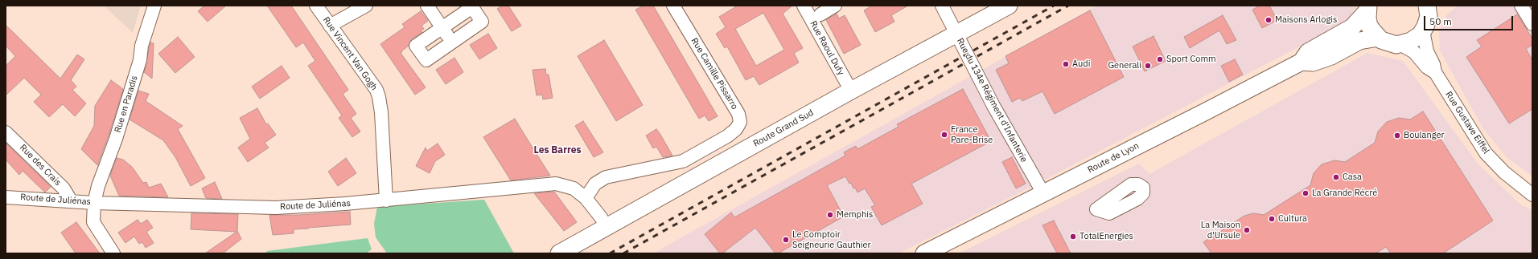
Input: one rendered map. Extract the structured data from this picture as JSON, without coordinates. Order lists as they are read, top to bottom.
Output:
{
  "streets": {
    "main road": ["Route Grand Sud", "Route de Lyon"],
    "street": [
      "Rue Raoul Dufy",
      "Rue Vincent Van Gogh",
      "Rue Camille Pissarro",
      "Rue du 134e Régiment d'Infanterie",
      "Rue en Paradis",
      "Rue Gustave Eiffel",
      "Rue des Crais",
      "Route de Juliénas"
    ]
  },
  "crossings": [
    ["Rue Raoul Dufy", "Route Grand Sud"],
    ["Rue Vincent Van Gogh", "Route de Juliénas"],
    ["Rue Camille Pissarro", "Route de Juliénas"],
    ["Rue du 134e Régiment d'Infanterie", "Route Grand Sud"],
    ["Rue du 134e Régiment d'Infanterie", "Route de Lyon"],
    ["Rue en Paradis", "Route de Juliénas"],
    ["Route Grand Sud", "Route de Juliénas"],
    ["Rue des Crais", "Route de Juliénas"]
  ],
  "districts": ["Les Barres"],
  "places": [
    "Maisons Arlogis",
    "Sport Comm",
    "Audi",
    "Generali",
    "France Pare-Brise",
    "Boulanger",
    "Casa",
    "La Grande Récré",
    "Memphis",
    "Cultura",
    "La Maison d'Ursule",
    "TotalEnergies",
    "Le Comptoir Seigneurie Gauthier"
  ],
  "scale_bar": "50 m"
}
